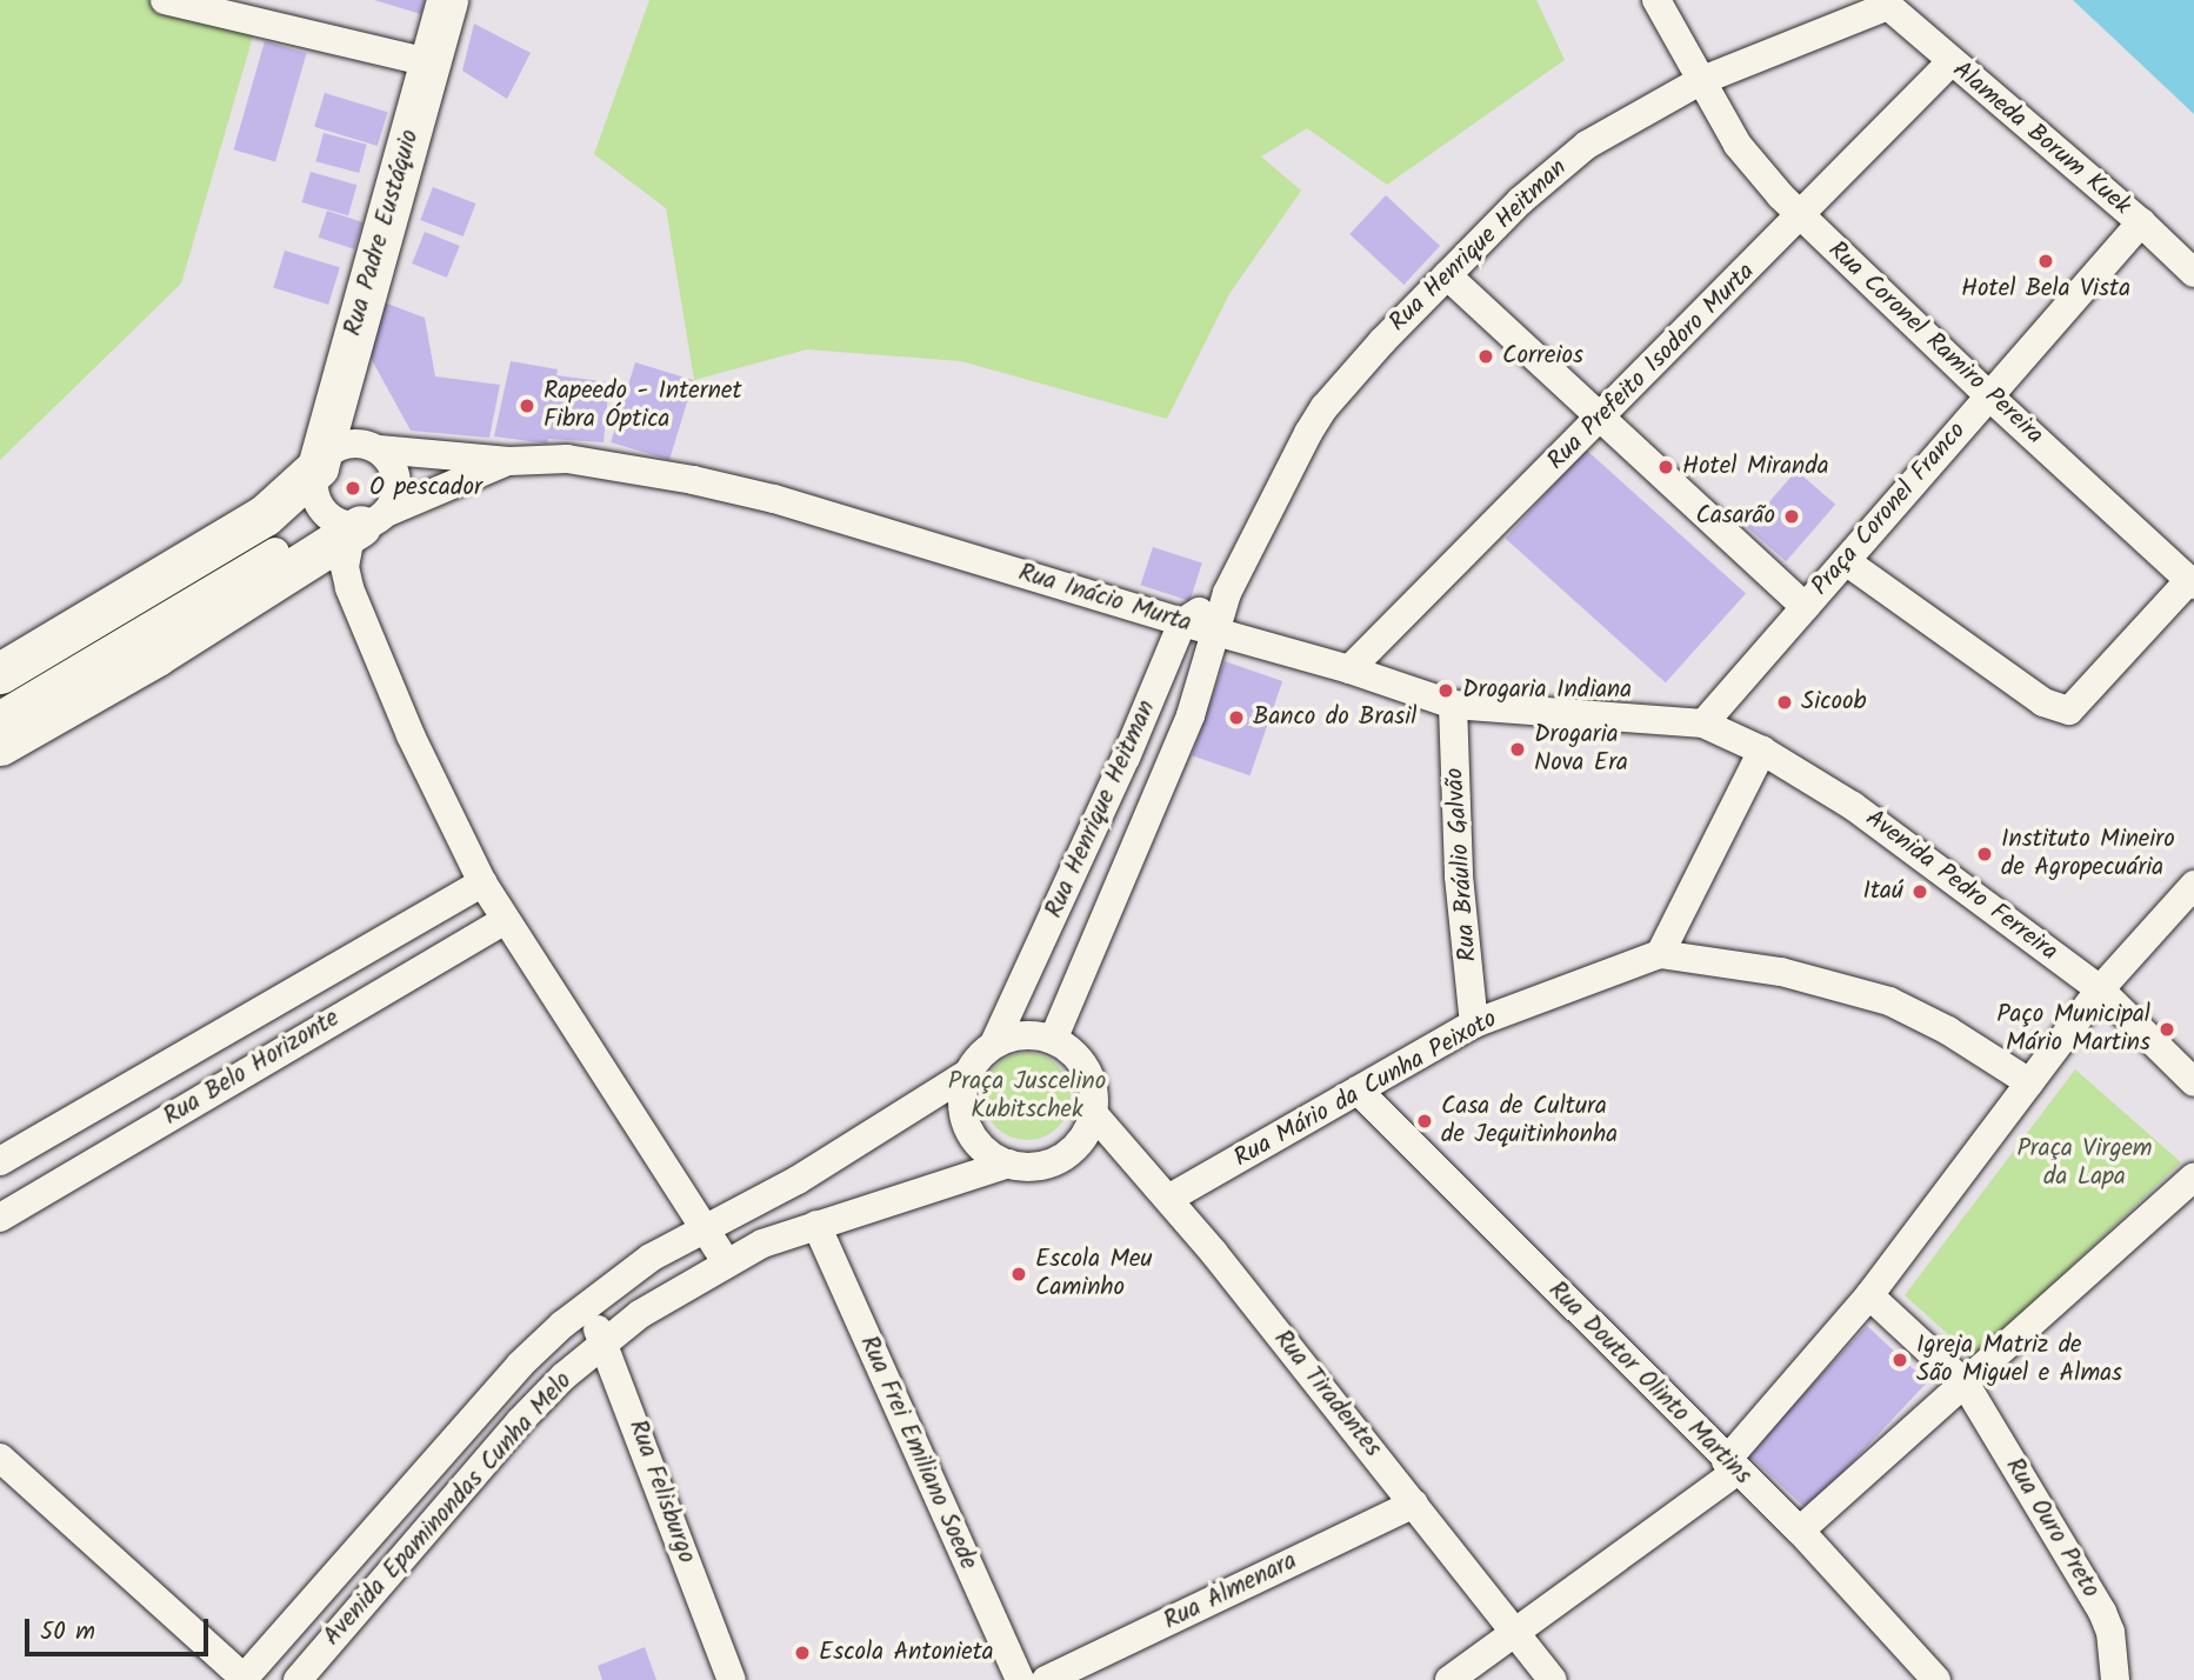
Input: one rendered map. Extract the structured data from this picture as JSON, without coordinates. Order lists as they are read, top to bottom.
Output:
{
  "streets": {
    "street": [
      "Alameda Borum Kuek",
      "Rua Padre Eustáquio",
      "Rua Henrique Heitman",
      "Rua Coronel Ramiro Pereira",
      "Rua Prefeito Isodoro Murta",
      "Praça Coronel Franco",
      "Rua Inácio Murta",
      "Rua Bráulio Galvão",
      "Avenida Pedro Ferreira",
      "Rua Belo Horizonte",
      "Rua Mário da Cunha Peixoto",
      "Rua Doutor Olinto Martins",
      "Rua Tiradentes",
      "Rua Frei Emiliano Soede",
      "Rua Felisburgo",
      "Avenida Epaminondas Cunha Melo",
      "Rua Ouro Preto",
      "Rua Almenara"
    ]
  },
  "crossings": [
    ["Alameda Borum Kuek", "Rua Henrique Heitman"],
    ["Alameda Borum Kuek", "Rua Prefeito Isodoro Murta"],
    ["Alameda Borum Kuek", "Praça Coronel Franco"],
    ["Rua Henrique Heitman", "Rua Coronel Ramiro Pereira"],
    ["Rua Henrique Heitman", "Rua Inácio Murta"],
    ["Rua Henrique Heitman", "Rua Tiradentes"],
    ["Rua Coronel Ramiro Pereira", "Rua Prefeito Isodoro Murta"],
    ["Rua Coronel Ramiro Pereira", "Praça Coronel Franco"],
    ["Rua Prefeito Isodoro Murta", "Rua Inácio Murta"],
    ["Praça Coronel Franco", "Rua Inácio Murta"],
    ["Praça Coronel Franco", "Avenida Pedro Ferreira"],
    ["Rua Inácio Murta", "Rua Bráulio Galvão"],
    ["Rua Inácio Murta", "Avenida Pedro Ferreira"],
    ["Rua Bráulio Galvão", "Rua Mário da Cunha Peixoto"],
    ["Rua Mário da Cunha Peixoto", "Rua Doutor Olinto Martins"],
    ["Rua Mário da Cunha Peixoto", "Rua Tiradentes"],
    ["Rua Tiradentes", "Rua Almenara"],
    ["Rua Felisburgo", "Avenida Epaminondas Cunha Melo"]
  ],
  "parks": ["Praça Juscelino Kubitschek", "Praça Virgem da Lapa"],
  "places": [
    "Hotel Bela Vista",
    "Correios",
    "Rapeedo - Internet Fibra Óptica",
    "Hotel Miranda",
    "O pescador",
    "Casarão",
    "Drogaria Indiana",
    "Sicoob",
    "Banco do Brasil",
    "Drogaria Nova Era",
    "Instituto Mineiro de Agropecuária",
    "Itaú",
    "Paço Municipal Mário Martins",
    "Casa de Cultura de Jequitinhonha",
    "Escola Meu Caminho",
    "Igreja Matriz de São Miguel e Almas",
    "Escola Antonieta"
  ],
  "scale_bar": "50 m"
}
